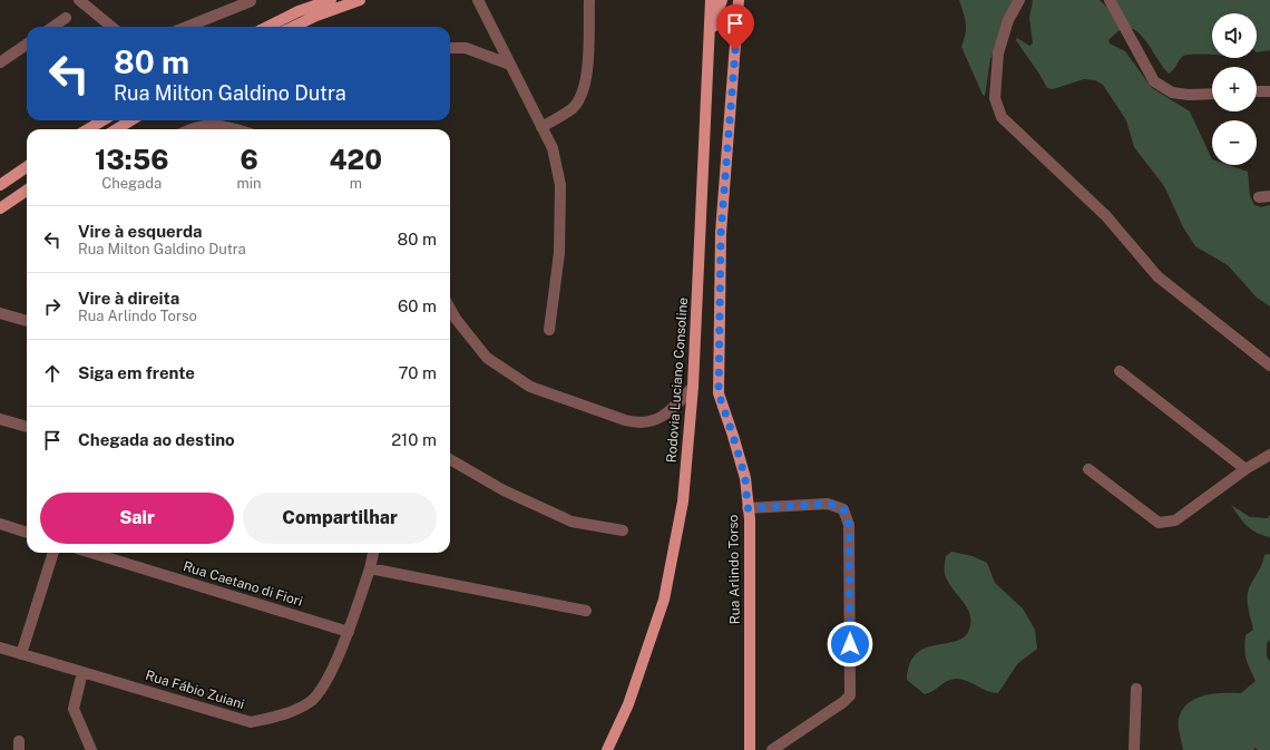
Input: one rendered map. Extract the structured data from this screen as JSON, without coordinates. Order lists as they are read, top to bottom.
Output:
{
  "streets": {
    "main road": ["Rodovia Luciano Consoline", "Rua Arlindo Torso"],
    "street": ["Rua Caetano di Fiori", "Rua Fábio Zuiani"]
  },
  "crossings": [
    ["Rua Caetano di Fiori", "Rua Fábio Zuiani"]
  ],
  "page": {
    "map_buttons": ["+", "−"],
    "turn": ["80 m", "Rua Milton Galdino Dutra"],
    "eta": [
      "13:56",
      "Chegada",
      "6",
      "min",
      "420",
      "m"
    ],
    "list": [
      {
        "name": "Vire à esquerda",
        "note": "Rua Milton Galdino Dutra",
        "value": "80 m"
      },
      {
        "name": "Vire à direita",
        "note": "Rua Arlindo Torso",
        "value": "60 m"
      },
      {
        "name": "Siga em frente",
        "value": "70 m"
      },
      {
        "name": "Chegada ao destino",
        "value": "210 m"
      }
    ],
    "buttons": ["Sair", "Compartilhar"]
  }
}
